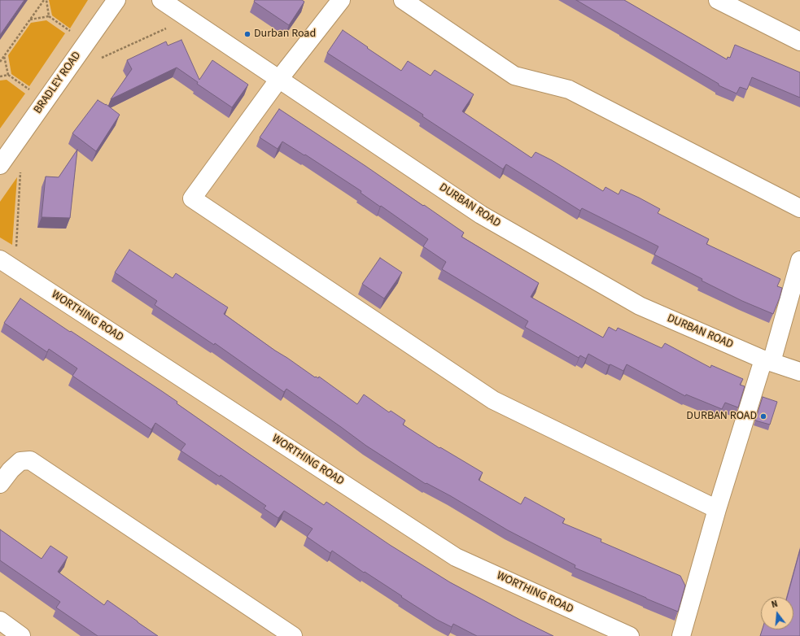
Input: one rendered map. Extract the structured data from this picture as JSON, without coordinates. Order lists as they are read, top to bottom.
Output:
{
  "streets": {
    "street": ["BRADLEY ROAD", "DURBAN ROAD", "WORTHING ROAD"]
  },
  "places": ["Durban Road", "DURBAN ROAD"],
  "north": "top"
}
